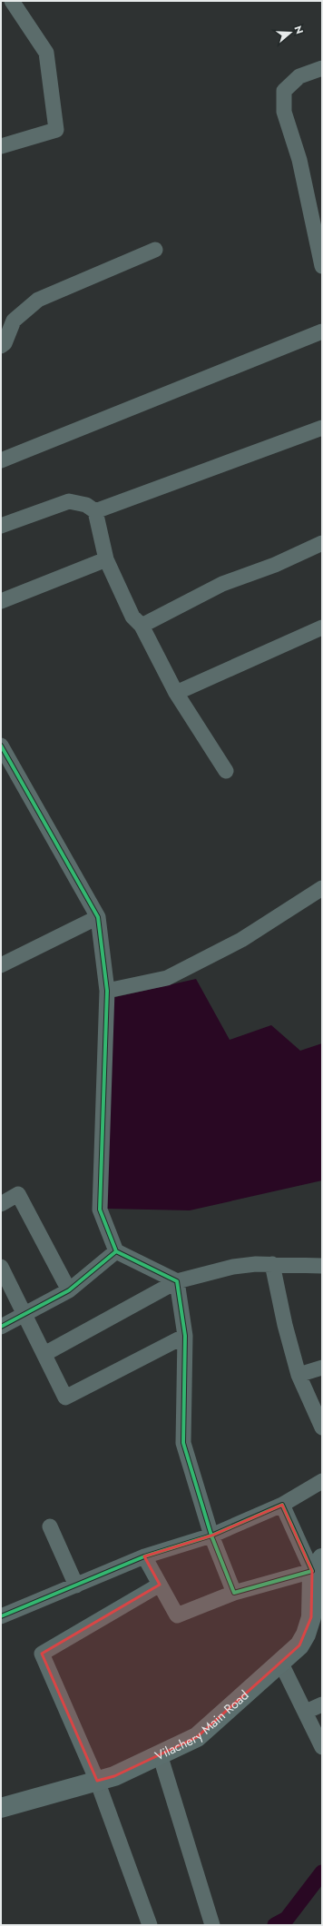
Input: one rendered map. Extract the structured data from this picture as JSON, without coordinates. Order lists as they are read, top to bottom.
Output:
{
  "streets": {
    "main road": ["Vilachery Main Road"]
  },
  "north": "right"
}
